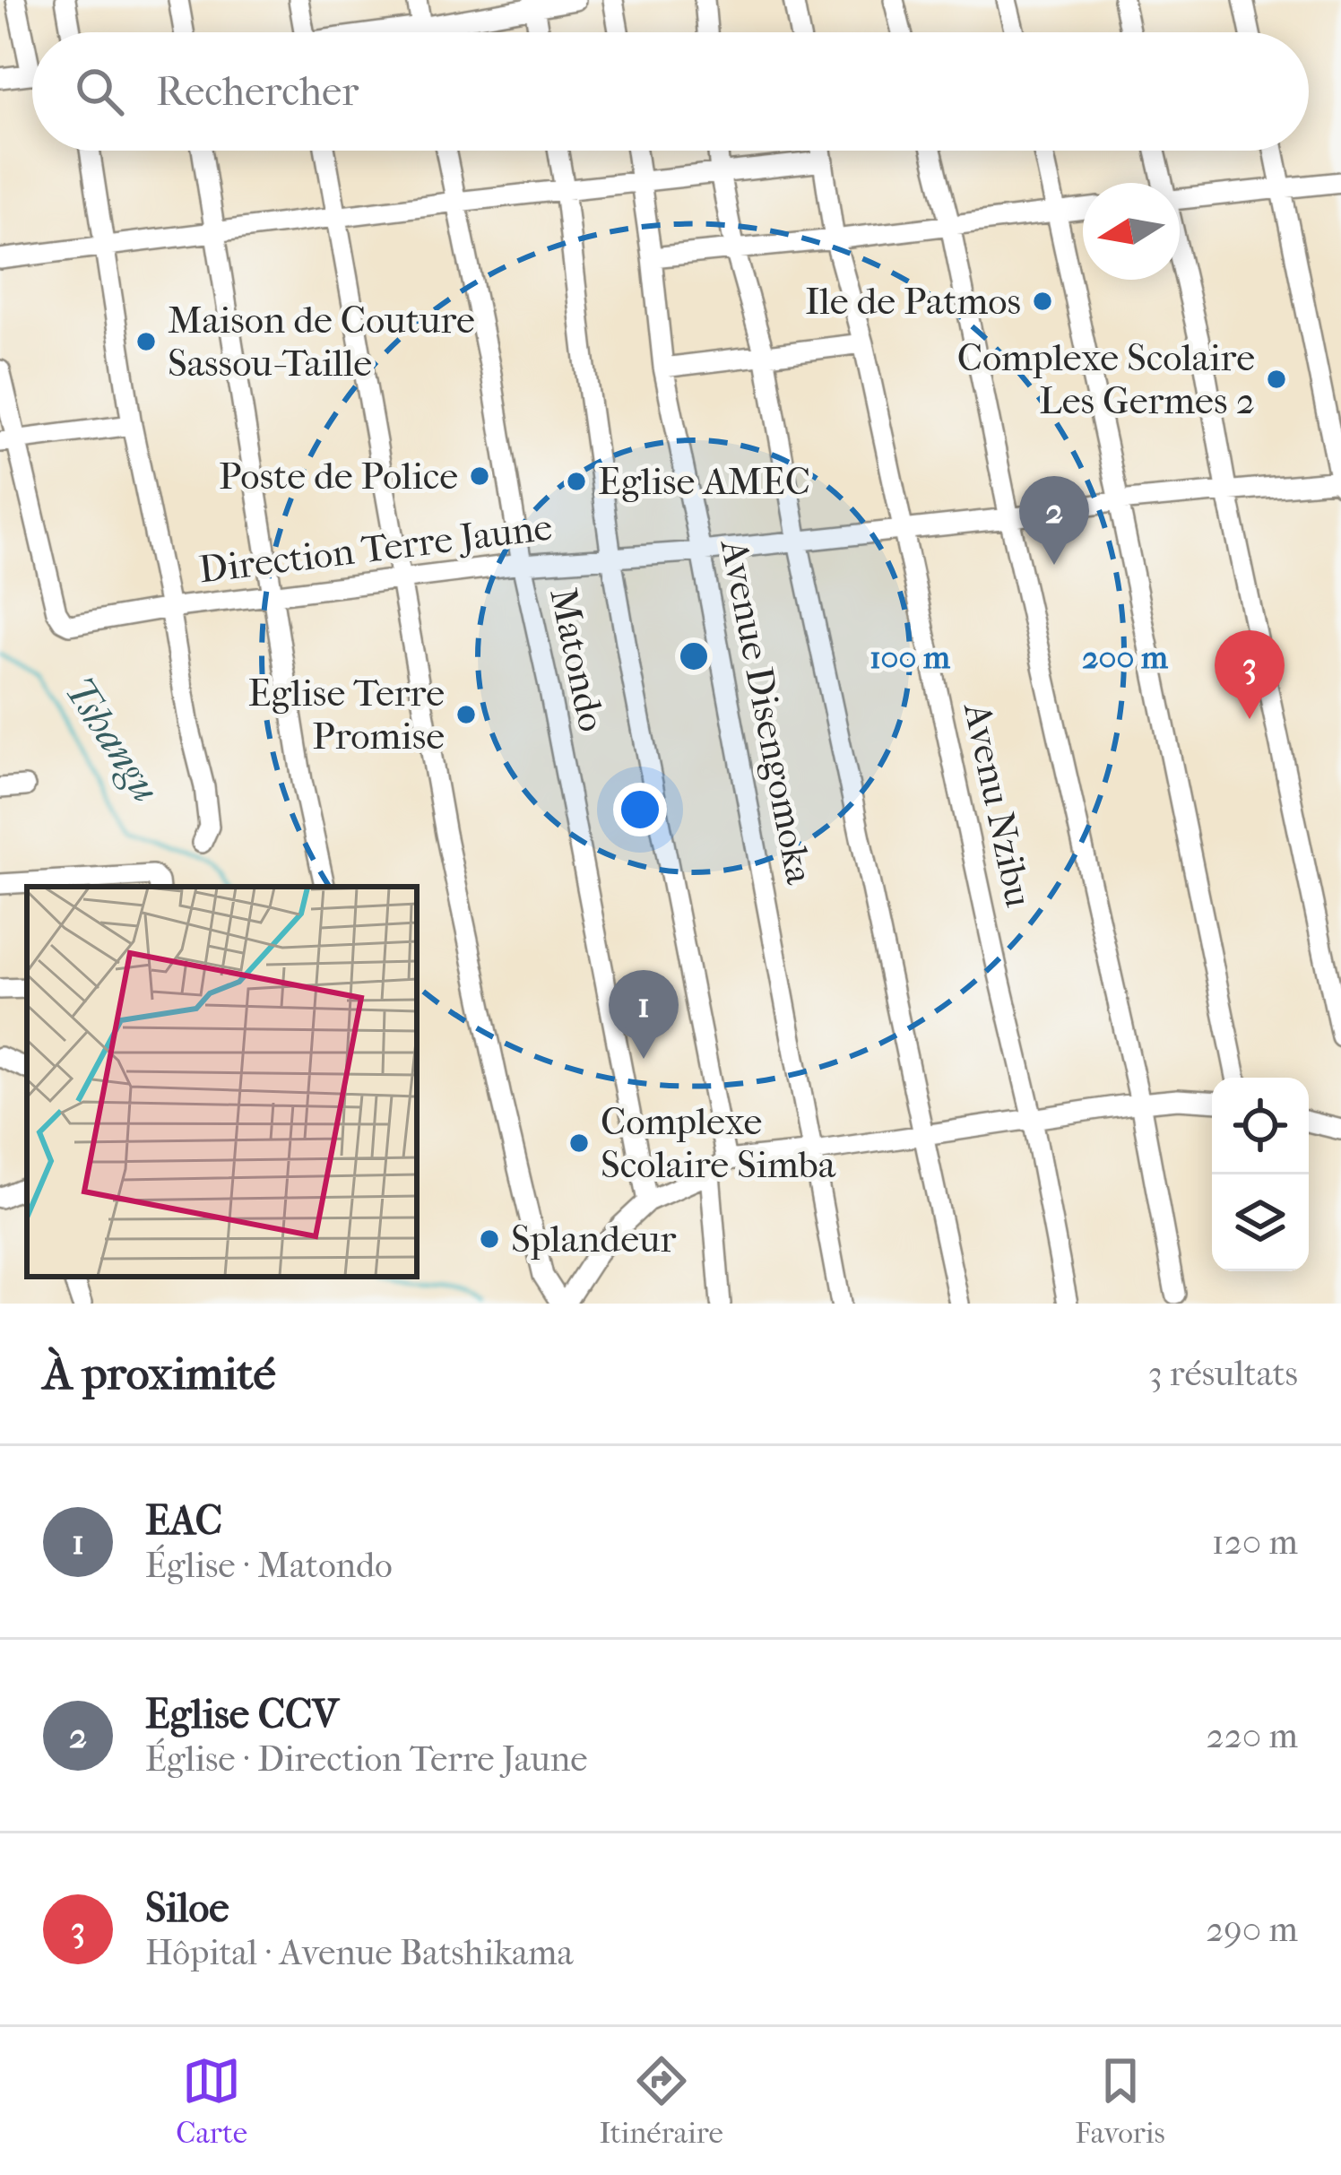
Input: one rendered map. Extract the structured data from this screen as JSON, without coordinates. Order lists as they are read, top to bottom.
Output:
{
  "streets": {
    "street": [
      "Direction Terre Jaune",
      "Matondo",
      "Avenue Disengomoka",
      "Avenu Nzibu"
    ]
  },
  "crossings": [
    ["Direction Terre Jaune", "Matondo"],
    ["Direction Terre Jaune", "Avenue Disengomoka"],
    ["Direction Terre Jaune", "Avenu Nzibu"]
  ],
  "water": ["Tshangu"],
  "places": [
    "Ile de Patmos",
    "Maison de Couture Sassou-Taille",
    "Complexe Scolaire Les Germes 2",
    "Poste de Police",
    "Eglise AMEC",
    "Eglise Terre Promise",
    "Complexe Scolaire Simba",
    "Splandeur"
  ],
  "north": "left",
  "page": {
    "search": "Rechercher",
    "pins": ["2", "3", "1"],
    "heading": ["À proximité", "3 résultats"],
    "list": [
      {
        "mark": "1",
        "name": "EAC",
        "note": "Église · Matondo",
        "value": "120 m"
      },
      {
        "mark": "2",
        "name": "Eglise CCV",
        "note": "Église · Direction Terre Jaune",
        "value": "220 m"
      },
      {
        "mark": "3",
        "name": "Siloe",
        "note": "Hôpital · Avenue Batshikama",
        "value": "290 m"
      }
    ],
    "nav": ["Carte", "Itinéraire", "Favoris"]
  },
  "rings": ["100 m", "200 m"]
}
